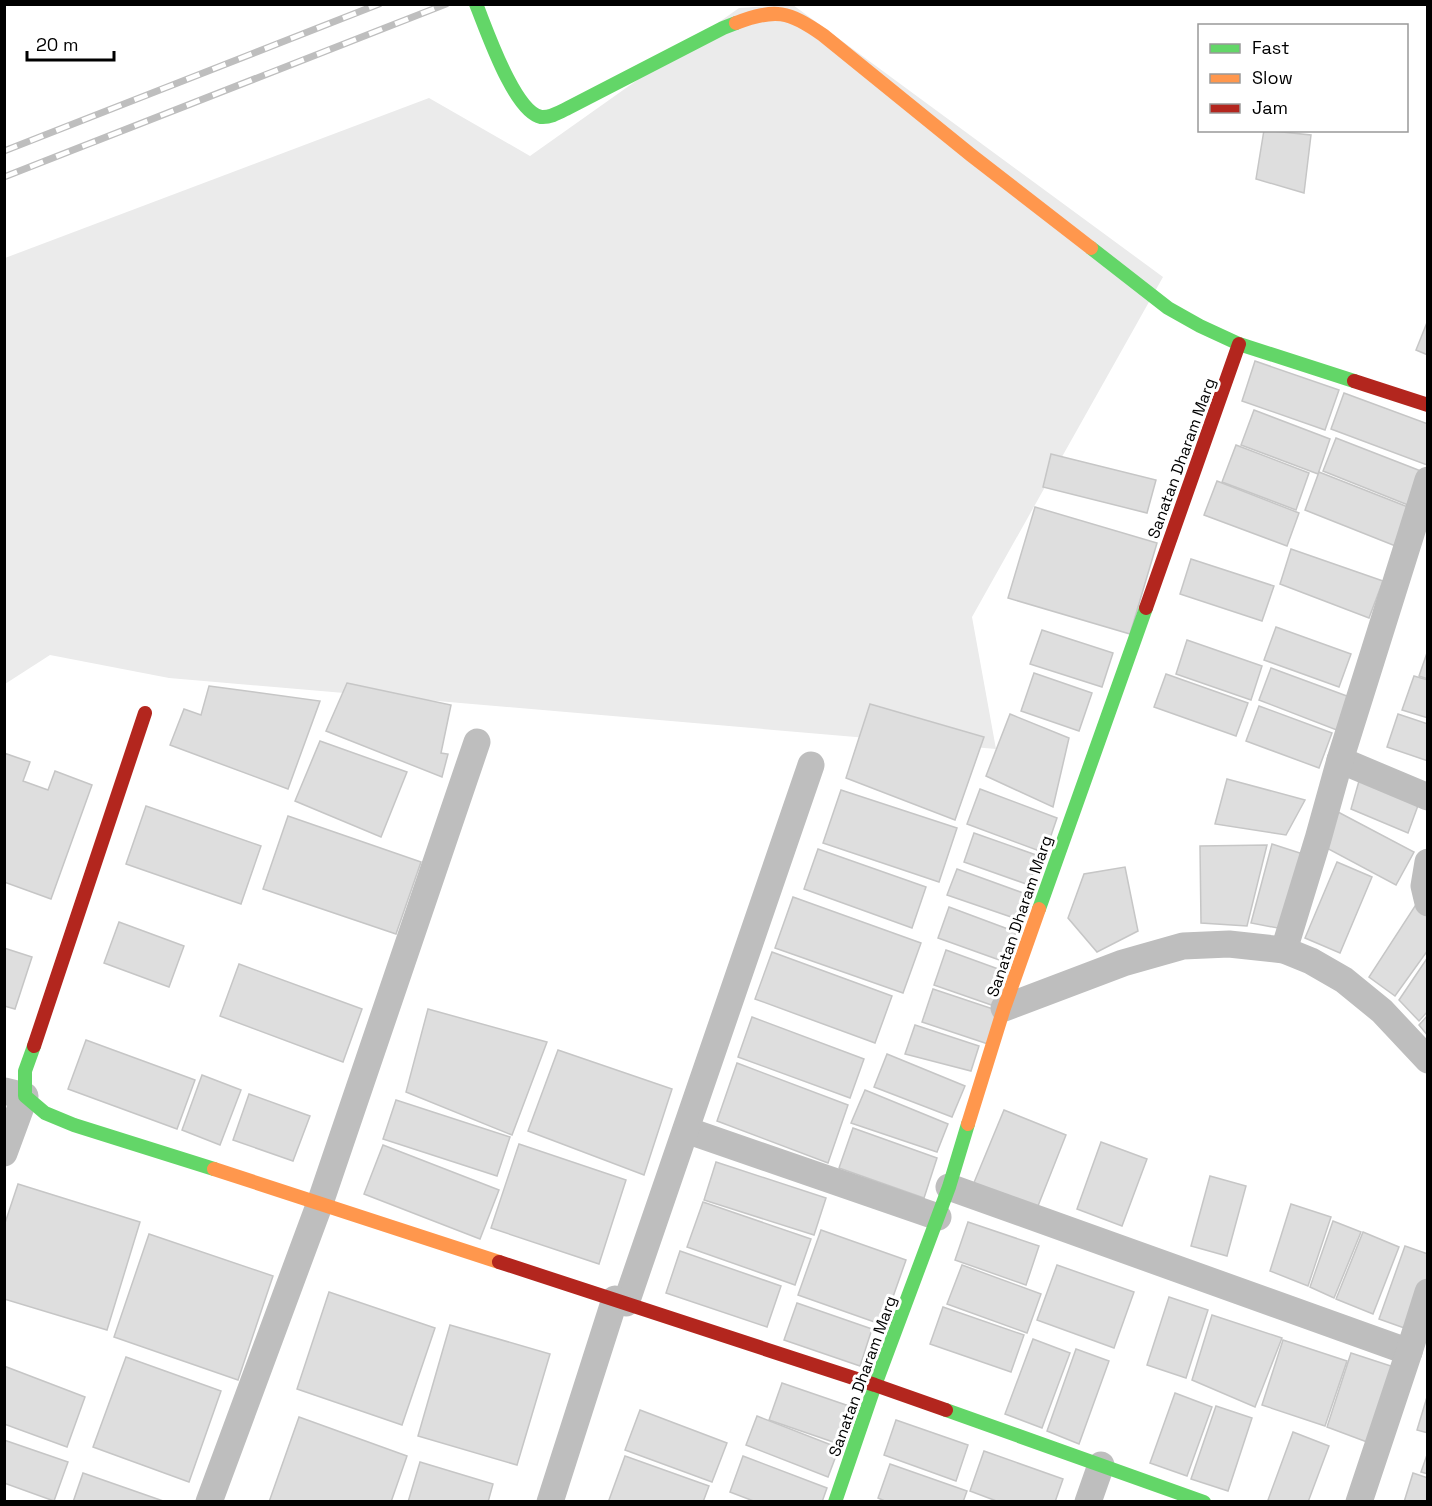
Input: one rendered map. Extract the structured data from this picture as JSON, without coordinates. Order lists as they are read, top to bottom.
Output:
{
  "streets": {
    "street": ["Sanatan Dharam Marg"]
  },
  "legend": ["Fast", "Slow", "Jam"],
  "scale_bar": "20 m"
}
